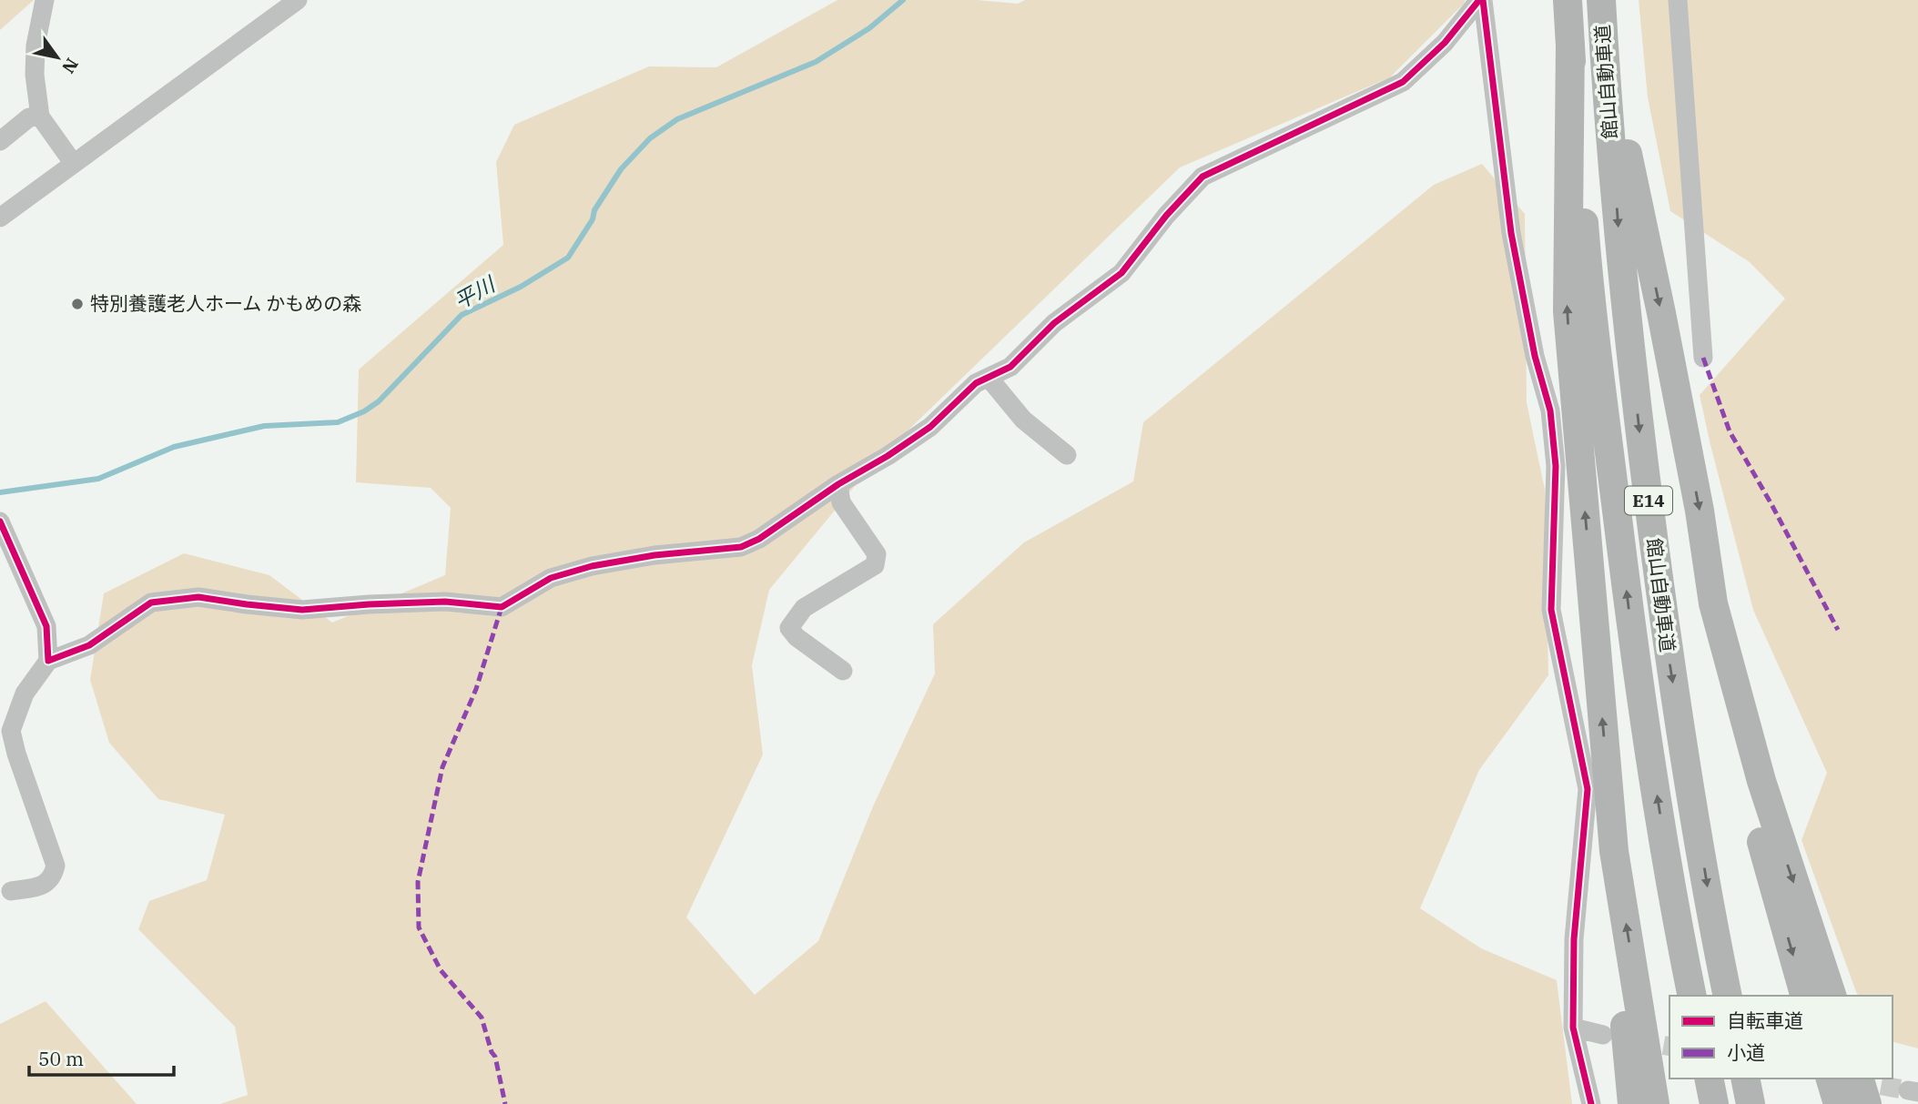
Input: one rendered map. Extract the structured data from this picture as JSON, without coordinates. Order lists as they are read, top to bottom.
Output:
{
  "streets": {
    "highway": ["館山自動車道", "E14"]
  },
  "water": ["平川"],
  "places": ["特別養護老人ホーム かもめの森"],
  "legend": ["自転車道", "小道"],
  "scale_bar": "50 m",
  "north": "bottom right"
}
